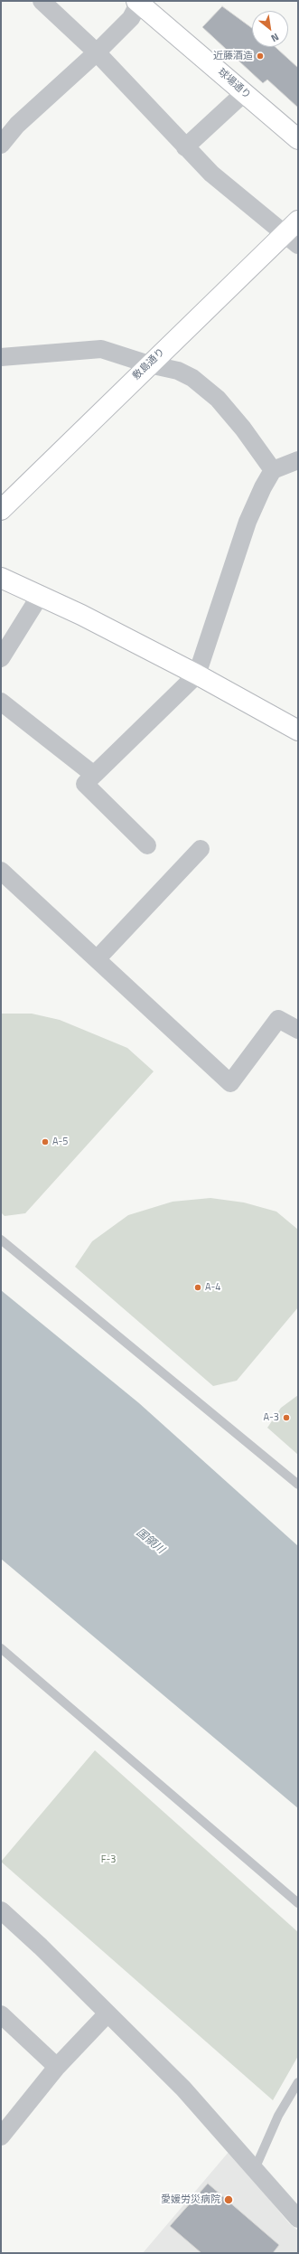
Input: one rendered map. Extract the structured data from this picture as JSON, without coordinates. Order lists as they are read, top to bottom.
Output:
{
  "streets": {
    "street": ["球場通り", "敷島通り"]
  },
  "water": ["国領川"],
  "parks": ["F-3"],
  "places": [
    "近藤酒造",
    "A-5",
    "A-4",
    "A-3",
    "愛媛労災病院"
  ],
  "north": "bottom right"
}
